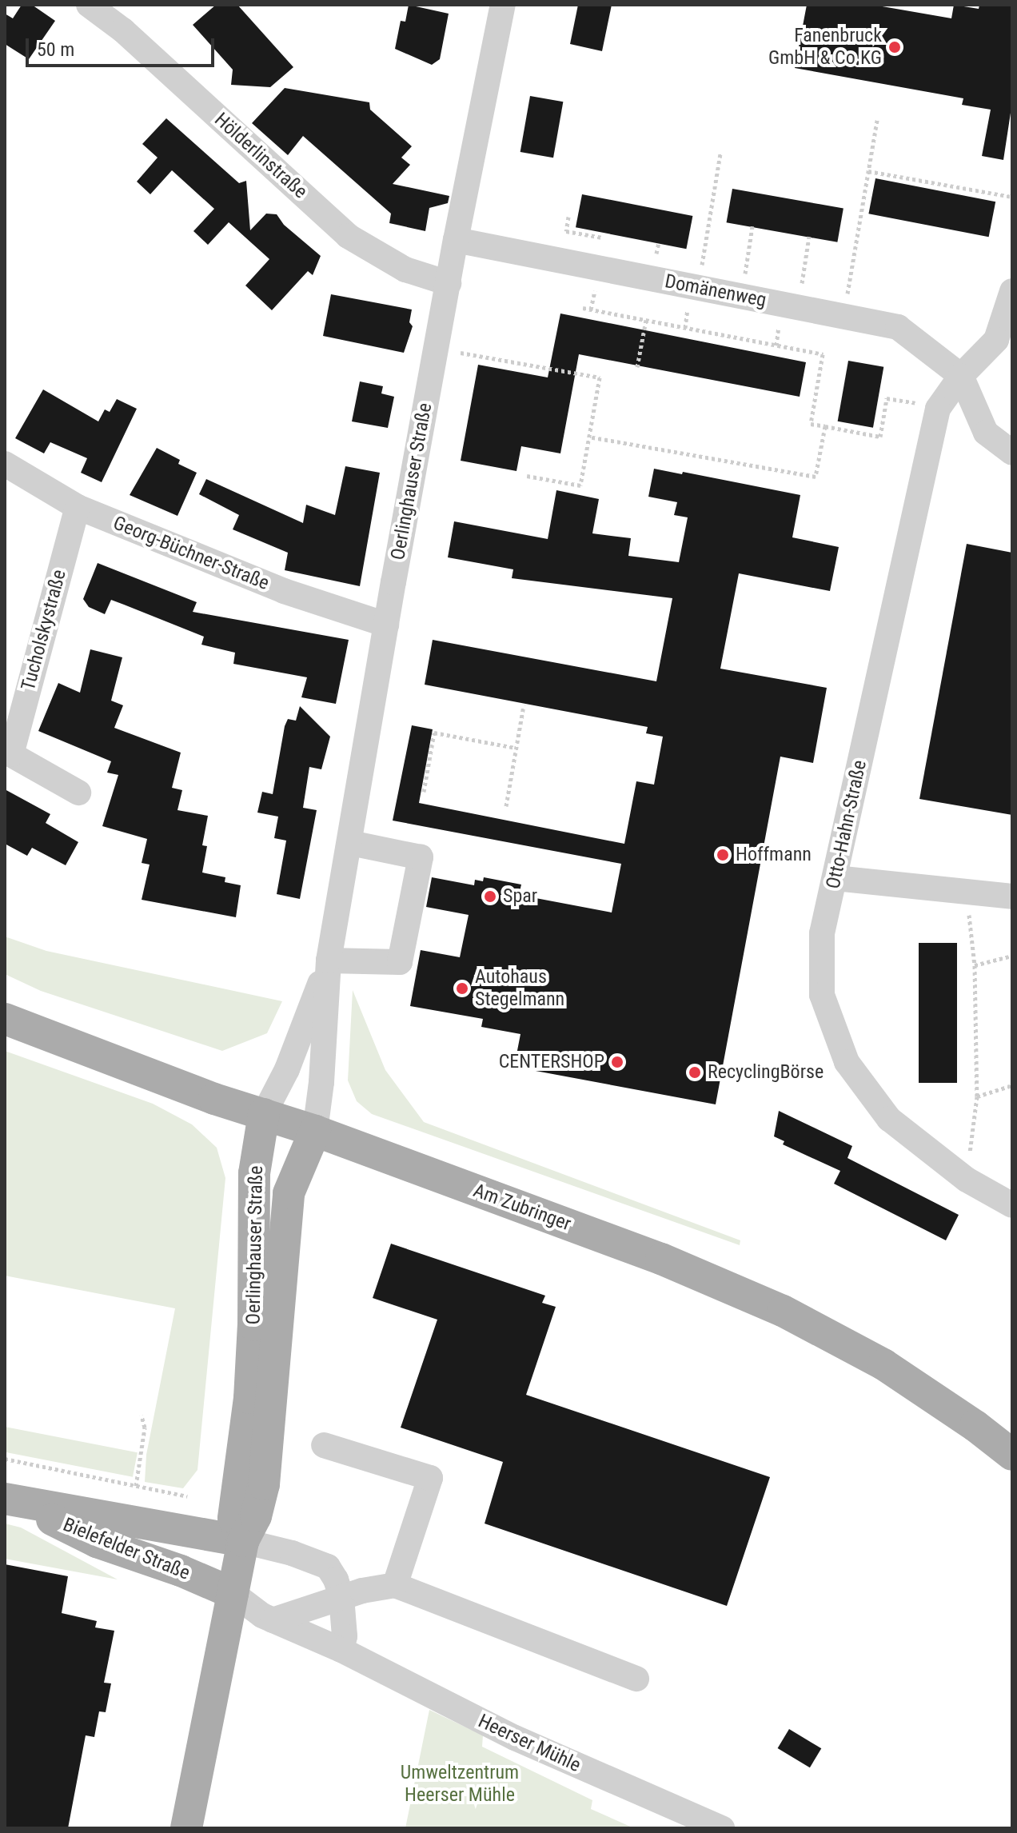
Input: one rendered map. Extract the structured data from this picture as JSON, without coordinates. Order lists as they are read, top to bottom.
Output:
{
  "streets": {
    "main road": ["Oerlinghauser Straße", "Am Zubringer", "Bielefelder Straße"],
    "street": [
      "Hölderlinstraße",
      "Domänenweg",
      "Georg-Büchner-Straße",
      "Tucholskystraße",
      "Otto-Hahn-Straße",
      "Heerser Mühle"
    ]
  },
  "crossings": [
    ["Hölderlinstraße", "Oerlinghauser Straße"],
    ["Domänenweg", "Oerlinghauser Straße"],
    ["Domänenweg", "Otto-Hahn-Straße"],
    ["Oerlinghauser Straße", "Georg-Büchner-Straße"],
    ["Oerlinghauser Straße", "Am Zubringer"],
    ["Oerlinghauser Straße", "Bielefelder Straße"],
    ["Oerlinghauser Straße", "Heerser Mühle"],
    ["Georg-Büchner-Straße", "Tucholskystraße"],
    ["Bielefelder Straße", "Heerser Mühle"]
  ],
  "parks": ["Umweltzentrum Heerser Mühle"],
  "places": [
    "Fanenbruck GmbH & Co.KG",
    "Hoffmann",
    "Spar",
    "Autohaus Stegelmann",
    "CENTERSHOP",
    "RecyclingBörse"
  ],
  "scale_bar": "50 m"
}
